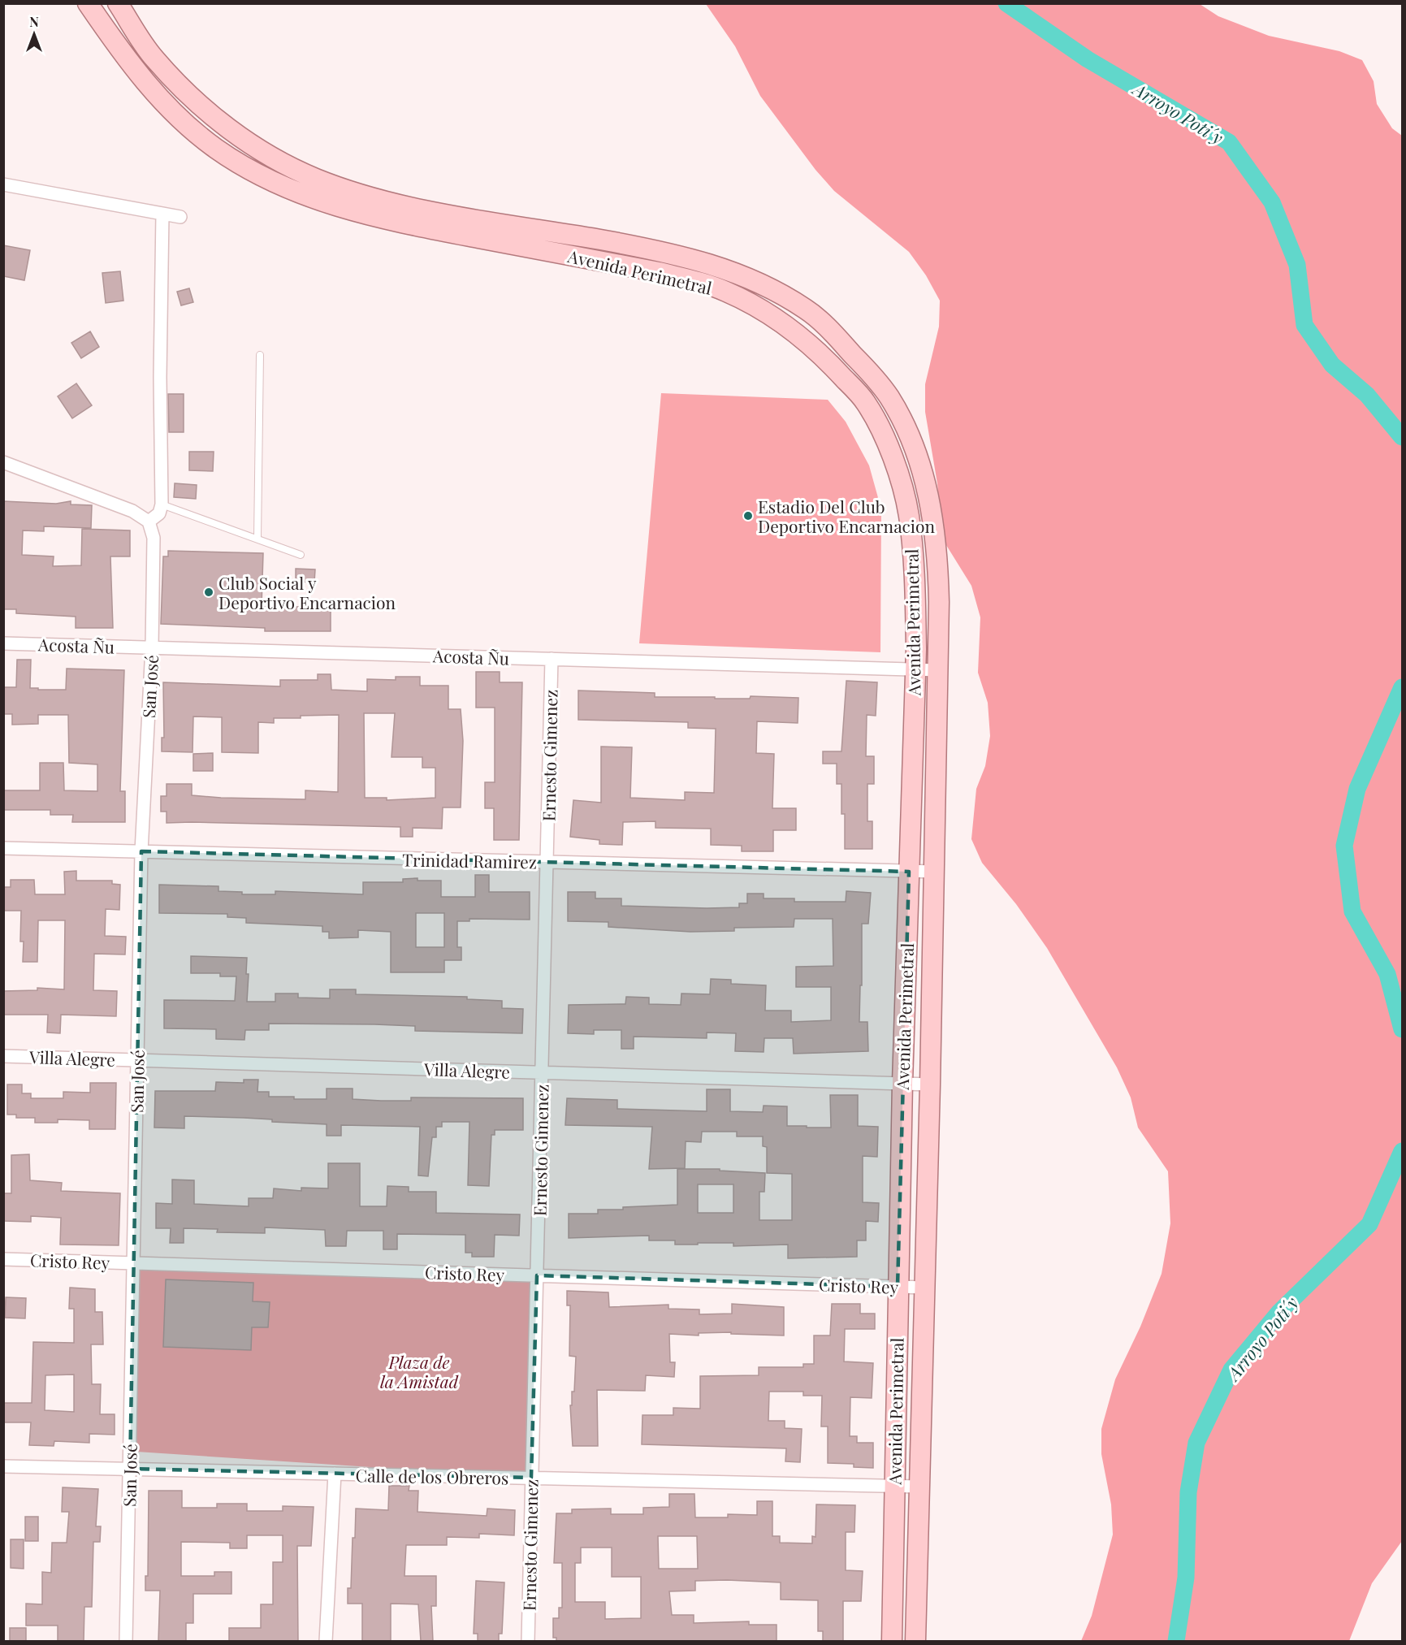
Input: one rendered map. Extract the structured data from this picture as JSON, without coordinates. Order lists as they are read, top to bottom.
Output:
{
  "streets": {
    "main road": ["Avenida Perimetral"],
    "street": [
      "Acosta Ñu",
      "San José",
      "Ernesto Gimenez",
      "Trinidad Ramirez",
      "Villa Alegre",
      "Cristo Rey",
      "Calle de los Obreros"
    ]
  },
  "crossings": [
    ["Avenida Perimetral", "Acosta Ñu"],
    ["Avenida Perimetral", "Trinidad Ramirez"],
    ["Avenida Perimetral", "Villa Alegre"],
    ["Avenida Perimetral", "Cristo Rey"],
    ["Avenida Perimetral", "Calle de los Obreros"],
    ["Acosta Ñu", "San José"],
    ["Acosta Ñu", "Ernesto Gimenez"],
    ["San José", "Trinidad Ramirez"],
    ["San José", "Villa Alegre"],
    ["San José", "Cristo Rey"],
    ["San José", "Calle de los Obreros"],
    ["Ernesto Gimenez", "Trinidad Ramirez"],
    ["Ernesto Gimenez", "Villa Alegre"],
    ["Ernesto Gimenez", "Cristo Rey"],
    ["Ernesto Gimenez", "Calle de los Obreros"]
  ],
  "water": ["Arroyo Poti´y"],
  "parks": ["Plaza de la Amistad"],
  "places": ["Estadio Del Club Deportivo Encarnacion", "Club Social y Deportivo Encarnacion"],
  "north": "top"
}
